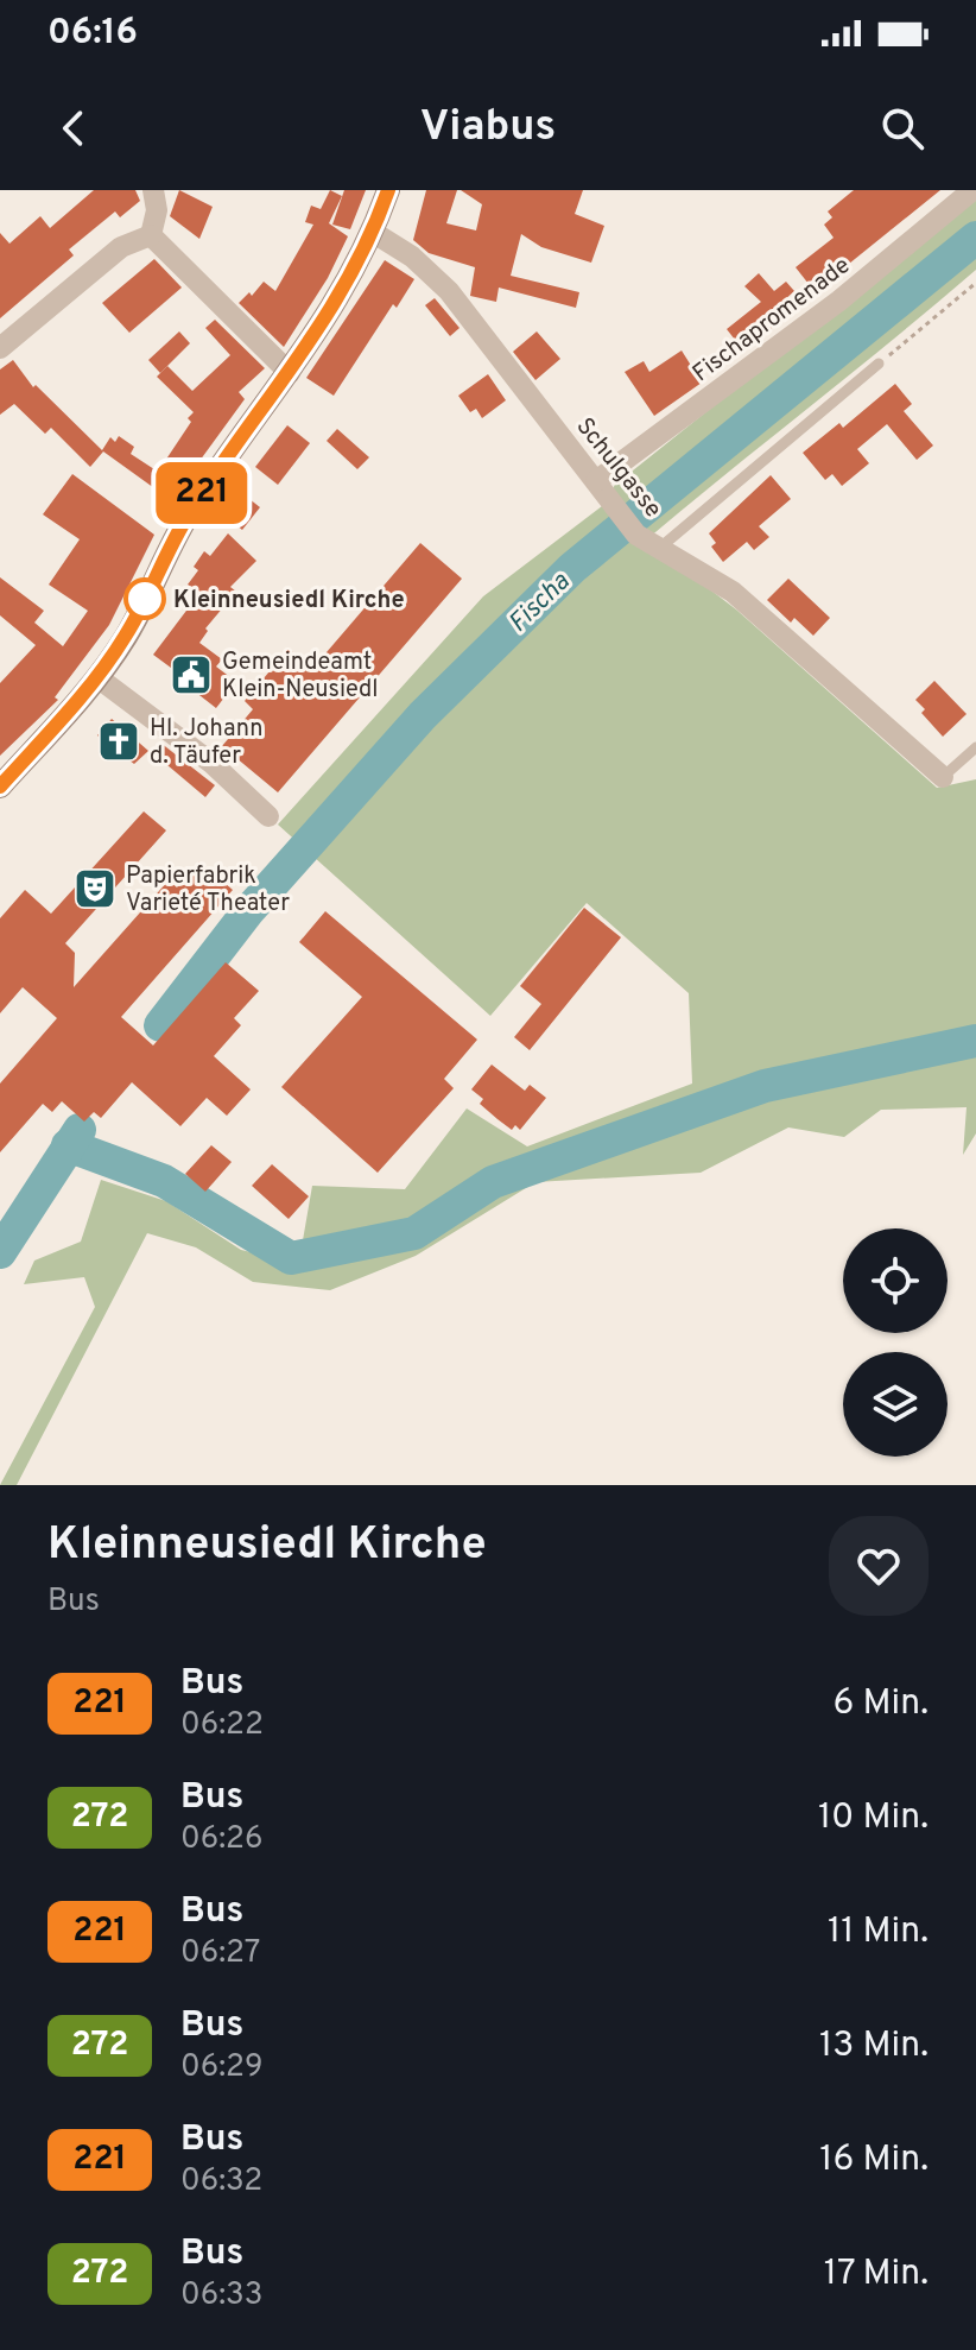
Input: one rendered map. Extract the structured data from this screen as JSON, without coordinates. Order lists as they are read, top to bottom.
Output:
{
  "streets": {
    "street": ["Fischapromenade", "Schulgasse"]
  },
  "crossings": [
    ["Fischapromenade", "Schulgasse"]
  ],
  "water": ["Fischa"],
  "places": {
    "other": ["Kleinneusiedl Kirche"],
    "public building": ["Gemeindeamt Klein-Neusiedl"],
    "church": ["Hl. Johann d. Täufer"],
    "theatre": ["Papierfabrik Varieté Theater"]
  },
  "lines": ["bus line 221"],
  "page": {
    "status": "06:16",
    "header": "Viabus",
    "on_map": "221",
    "heading": ["Kleinneusiedl Kirche", "Bus"],
    "list": [
      {
        "mark": "221",
        "name": "Bus",
        "note": "06:22",
        "value": "6 Min."
      },
      {
        "mark": "272",
        "name": "Bus",
        "note": "06:26",
        "value": "10 Min."
      },
      {
        "mark": "221",
        "name": "Bus",
        "note": "06:27",
        "value": "11 Min."
      },
      {
        "mark": "272",
        "name": "Bus",
        "note": "06:29",
        "value": "13 Min."
      },
      {
        "mark": "221",
        "name": "Bus",
        "note": "06:32",
        "value": "16 Min."
      },
      {
        "mark": "272",
        "name": "Bus",
        "note": "06:33",
        "value": "17 Min."
      }
    ]
  }
}
